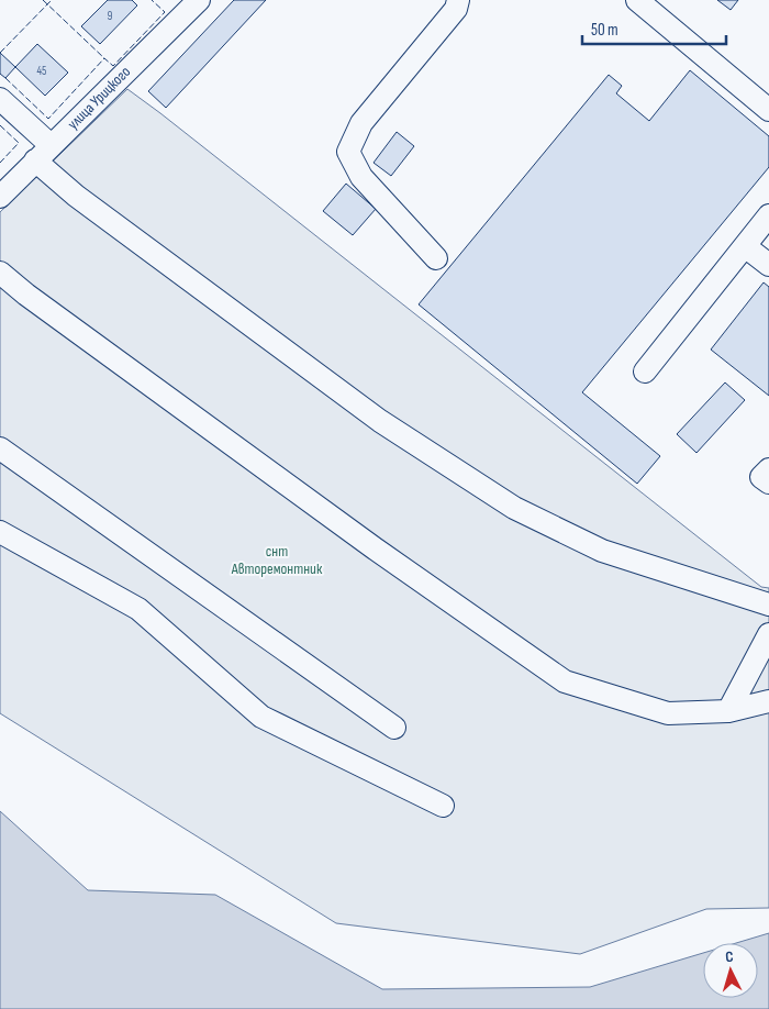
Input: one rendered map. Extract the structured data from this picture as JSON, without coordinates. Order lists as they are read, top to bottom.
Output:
{
  "streets": {
    "street": ["улица Урицкого"]
  },
  "parks": ["снт Авторемонтник"],
  "house_numbers": ["9", "45"],
  "scale_bar": "50 m",
  "north": "top"
}
